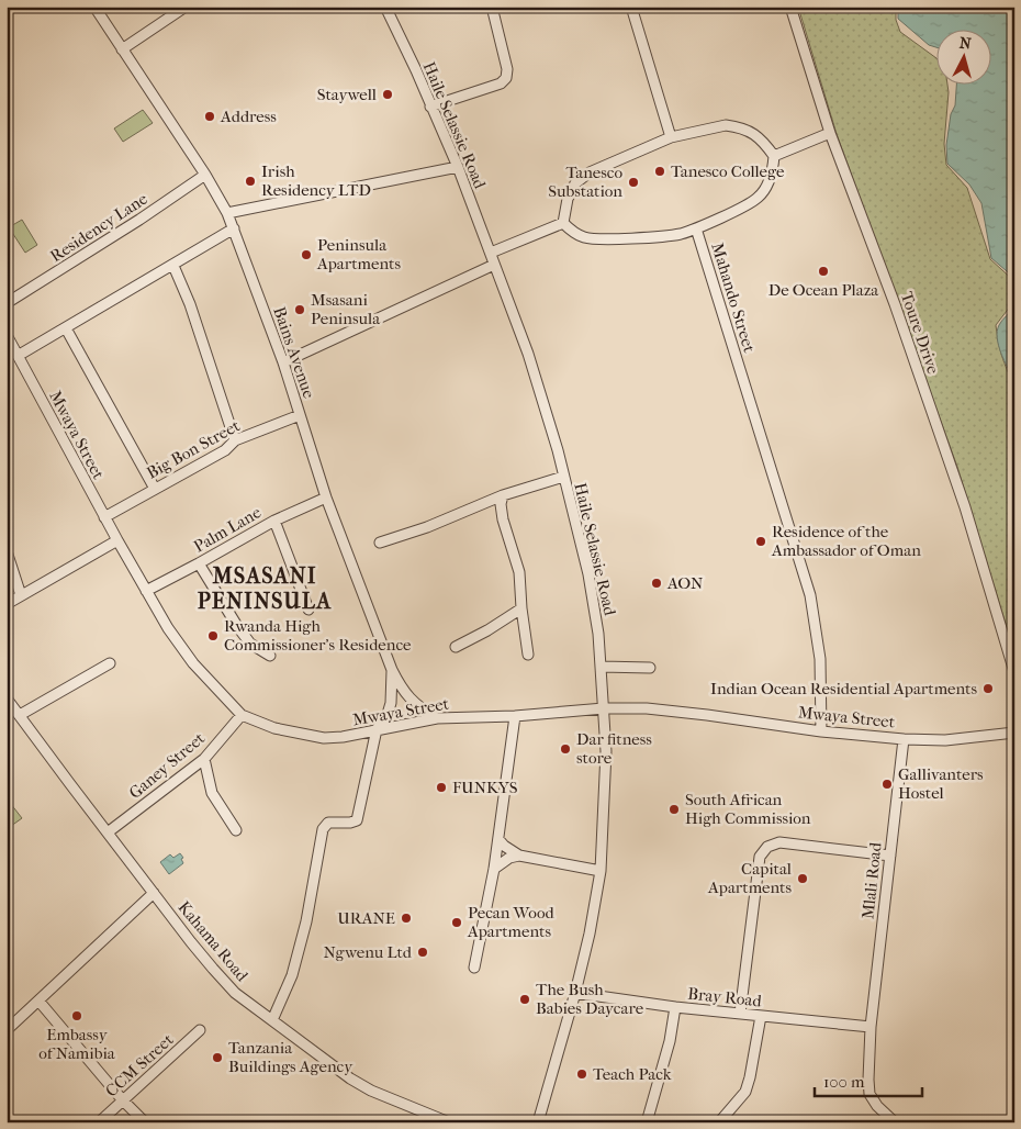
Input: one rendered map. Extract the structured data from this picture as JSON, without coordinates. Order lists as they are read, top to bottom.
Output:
{
  "streets": {
    "street": [
      "Haile Selassie Road",
      "Residency Lane",
      "Mahando Street",
      "Toure Drive",
      "Bains Avenue",
      "Mwaya Street",
      "Big Bon Street",
      "Palm Lane",
      "Ganey Street",
      "Mlali Road",
      "Kahama Road",
      "Bray Road",
      "CCM Street"
    ]
  },
  "crossings": [
    ["Haile Selassie Road", "Mwaya Street"],
    ["Haile Selassie Road", "Bray Road"],
    ["Residency Lane", "Bains Avenue"],
    ["Mahando Street", "Mwaya Street"],
    ["Bains Avenue", "Mwaya Street"],
    ["Bains Avenue", "Big Bon Street"],
    ["Bains Avenue", "Palm Lane"],
    ["Mwaya Street", "Big Bon Street"],
    ["Mwaya Street", "Palm Lane"],
    ["Mwaya Street", "Ganey Street"],
    ["Mwaya Street", "Mlali Road"],
    ["Ganey Street", "Kahama Road"],
    ["Mlali Road", "Bray Road"]
  ],
  "districts": ["MSASANI PENINSULA"],
  "places": [
    "Staywell",
    "Address",
    "Tanesco College",
    "Irish Residency LTD",
    "Tanesco Substation",
    "Peninsula Apartments",
    "De Ocean Plaza",
    "Msasani Peninsula",
    "Residence of the Ambassador of Oman",
    "AON",
    "Rwanda High Commissioner's Residence",
    "Indian Ocean Residential Apartments",
    "Dar fitness store",
    "Gallivanters Hostel",
    "FUNKYS",
    "South African High Commission",
    "Capital Apartments",
    "URANE",
    "Pecan Wood Apartments",
    "Ngwenu Ltd",
    "The Bush Babies Daycare",
    "Embassy of Namibia",
    "Tanzania Buildings Agency",
    "Teach Pack"
  ],
  "scale_bar": "100 m",
  "north": "top"
}
